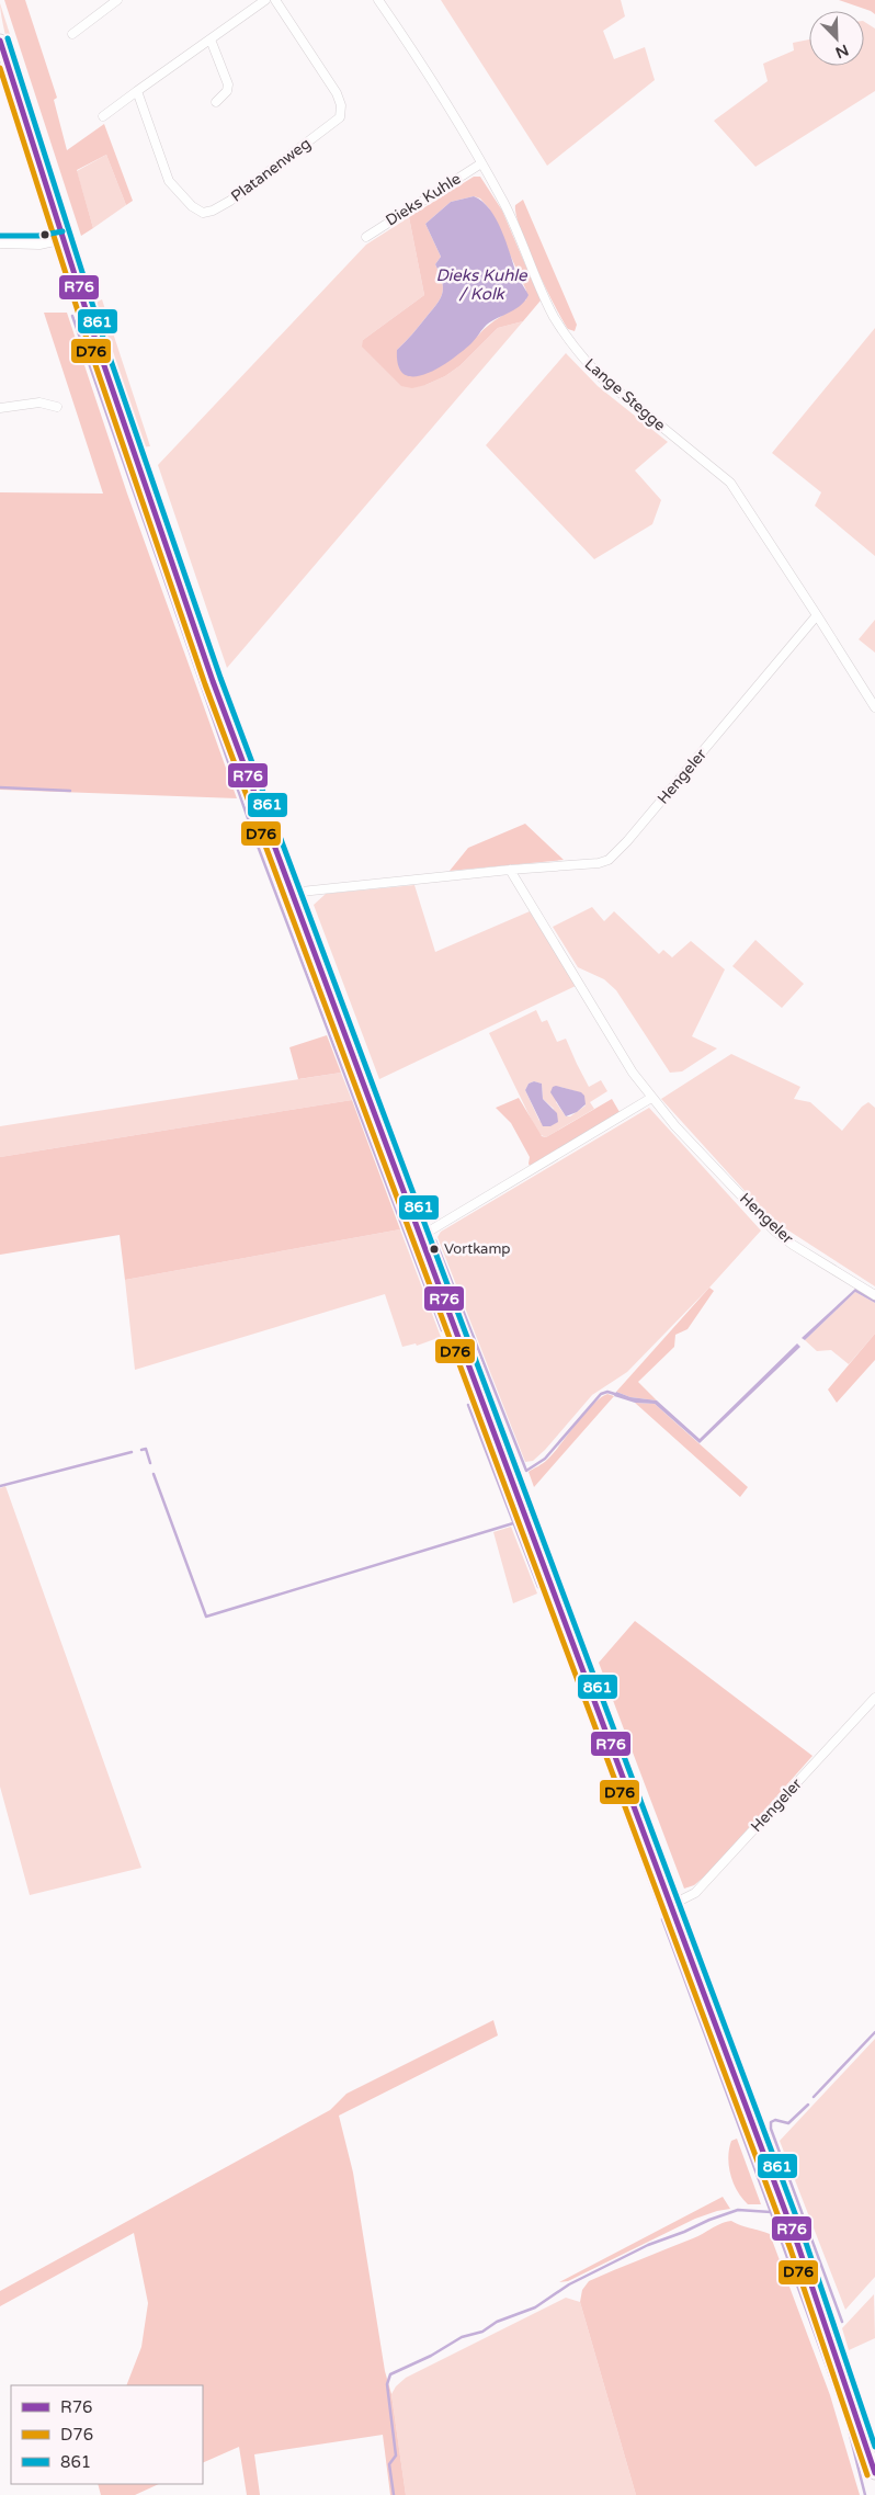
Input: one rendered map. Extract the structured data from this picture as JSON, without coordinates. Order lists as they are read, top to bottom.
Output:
{
  "streets": {
    "street": [
      "Platanenweg",
      "Dieks Kuhle",
      "Lange Stegge",
      "Hengeler"
    ]
  },
  "crossings": [
    ["Dieks Kuhle", "Lange Stegge"],
    ["Lange Stegge", "Hengeler"]
  ],
  "water": ["Dieks Kuhle / Kolk"],
  "places": ["Vortkamp"],
  "lines": ["transit line 861", "transit line R76", "transit line D76"],
  "legend": ["R76", "D76", "861"],
  "north": "bottom right"
}
